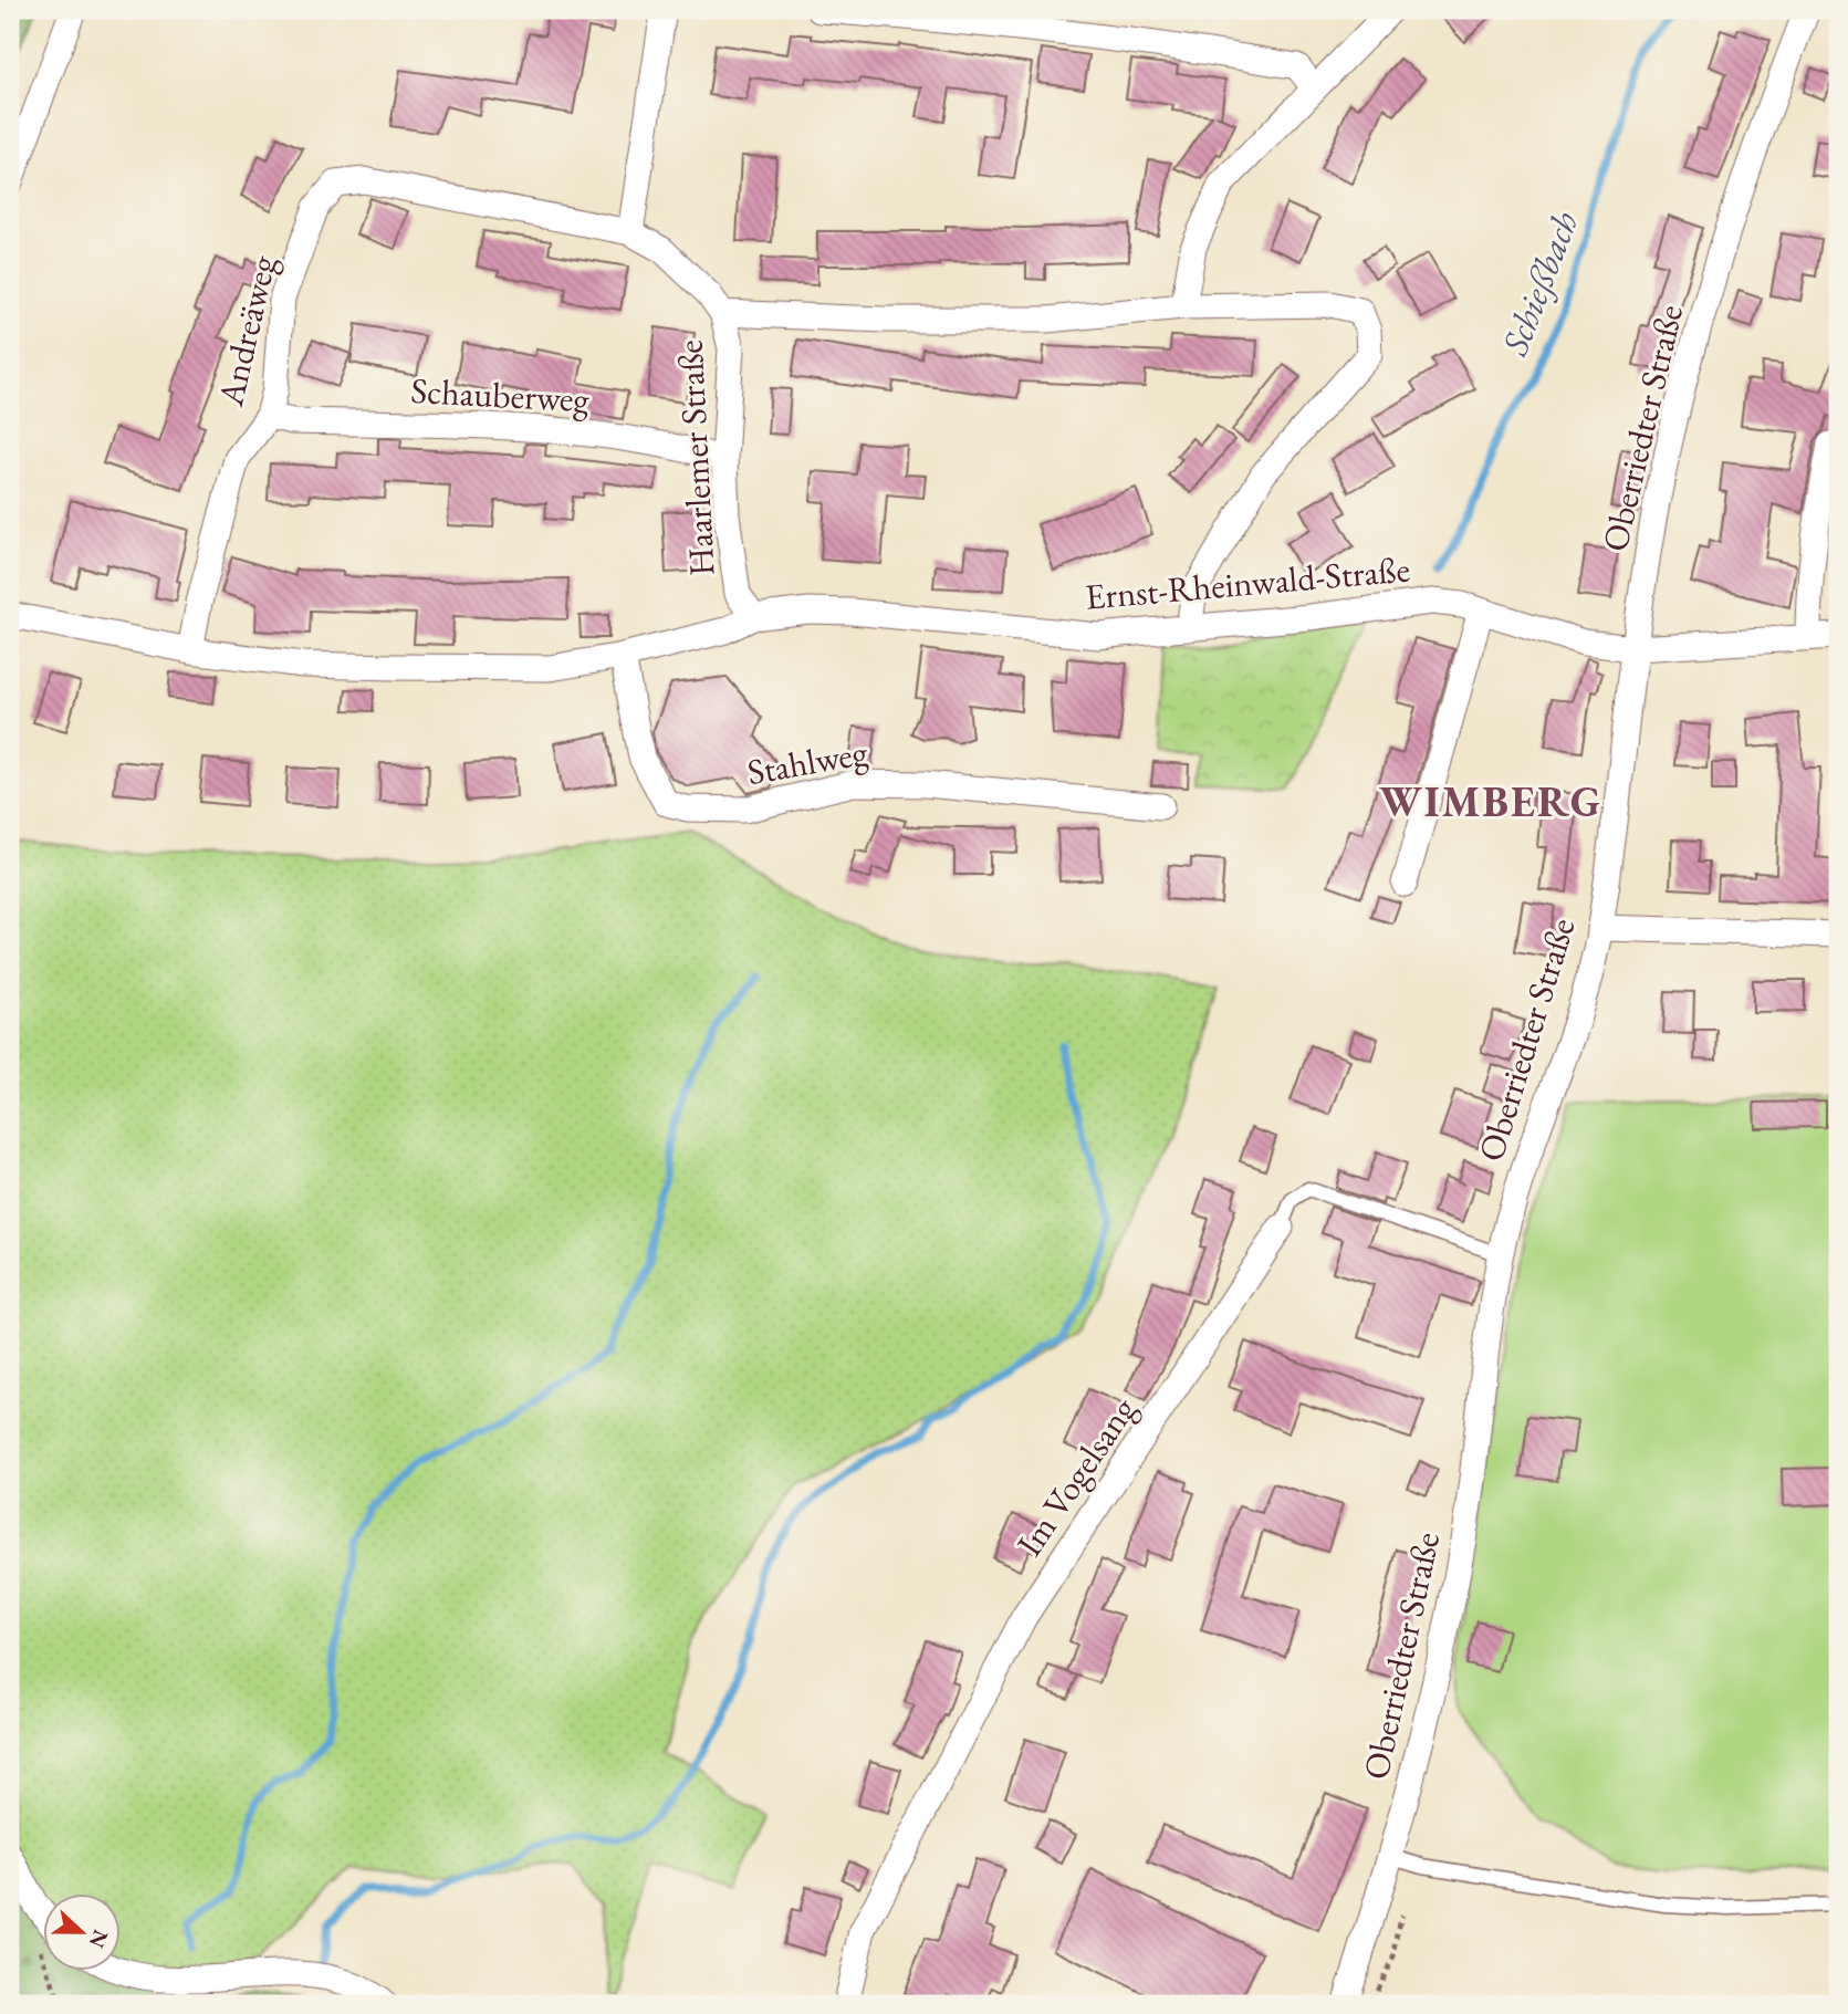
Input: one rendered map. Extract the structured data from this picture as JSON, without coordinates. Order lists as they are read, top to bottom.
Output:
{
  "streets": {
    "street": [
      "Andreäweg",
      "Schauberweg",
      "Oberriedter Straße",
      "Haarlemer Straße",
      "Ernst-Rheinwald-Straße",
      "Stahlweg",
      "Im Vogelsang"
    ]
  },
  "crossings": [
    ["Andreäweg", "Schauberweg"],
    ["Andreäweg", "Haarlemer Straße"],
    ["Andreäweg", "Ernst-Rheinwald-Straße"],
    ["Schauberweg", "Haarlemer Straße"],
    ["Oberriedter Straße", "Ernst-Rheinwald-Straße"],
    ["Oberriedter Straße", "Im Vogelsang"],
    ["Haarlemer Straße", "Ernst-Rheinwald-Straße"],
    ["Ernst-Rheinwald-Straße", "Stahlweg"]
  ],
  "districts": ["WIMBERG"],
  "water": ["Schießbach"],
  "north": "right"
}
